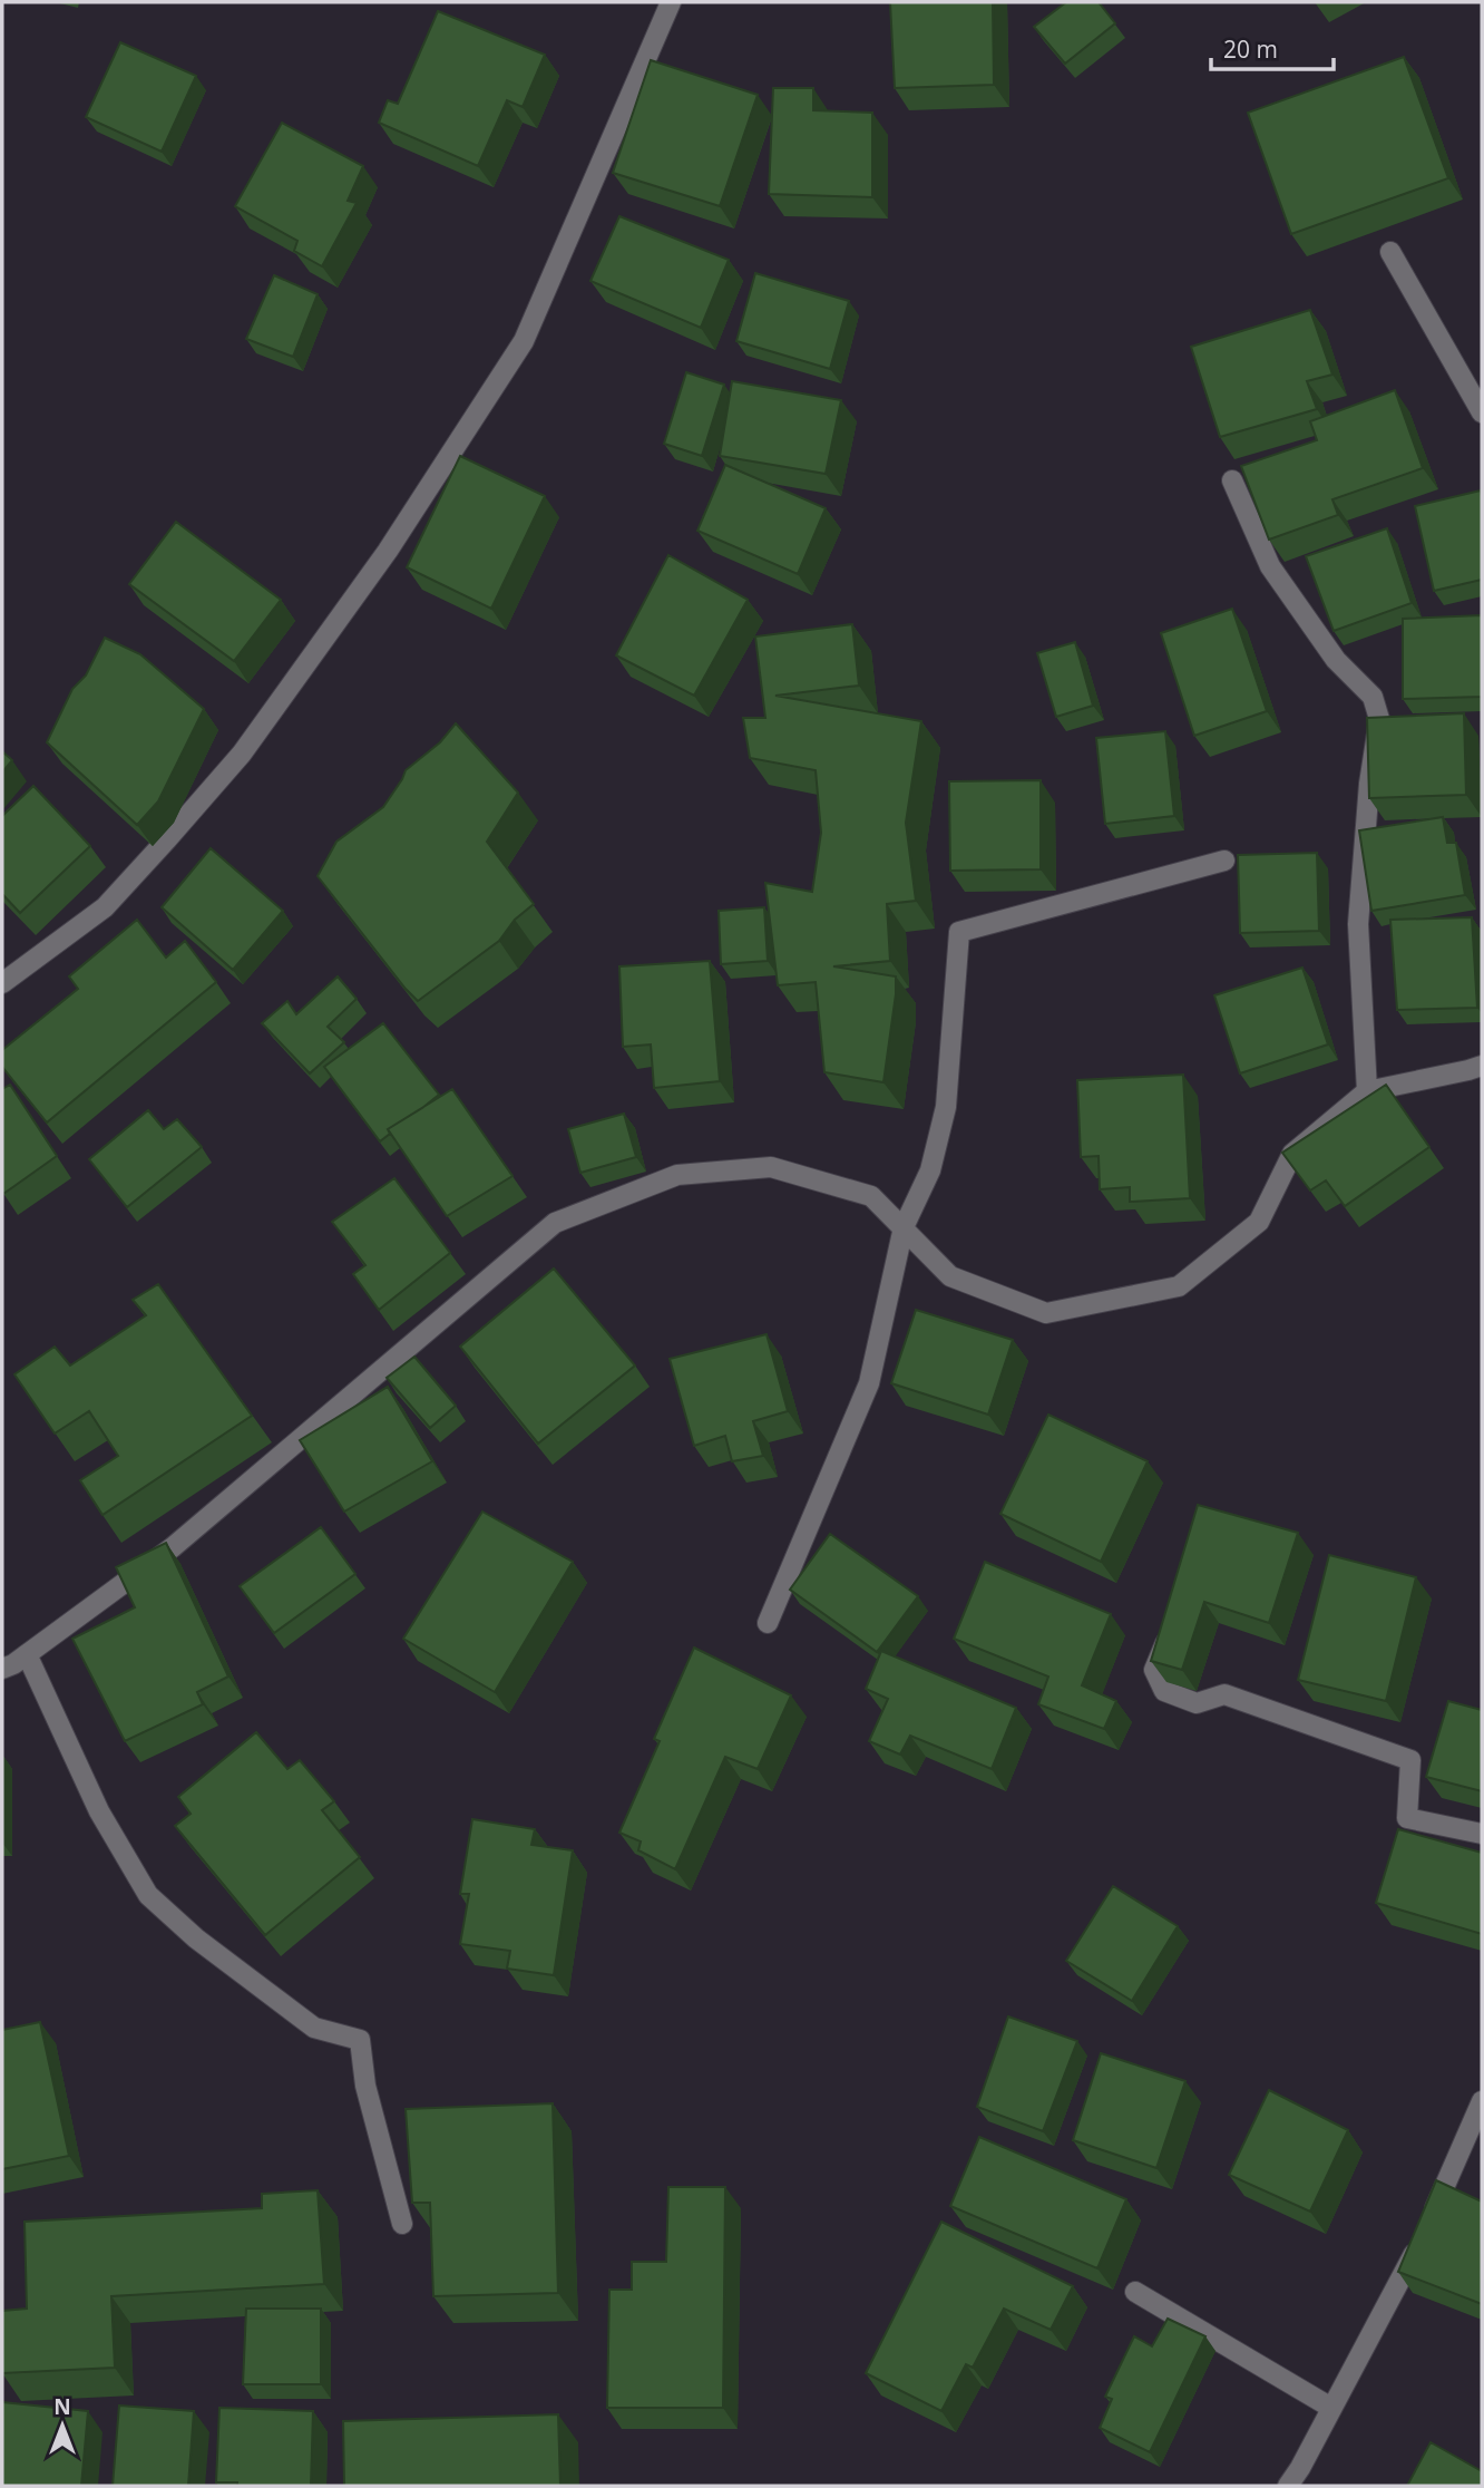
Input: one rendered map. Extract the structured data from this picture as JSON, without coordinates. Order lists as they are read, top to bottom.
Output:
{
  "scale_bar": "20 m",
  "north": "top"
}
